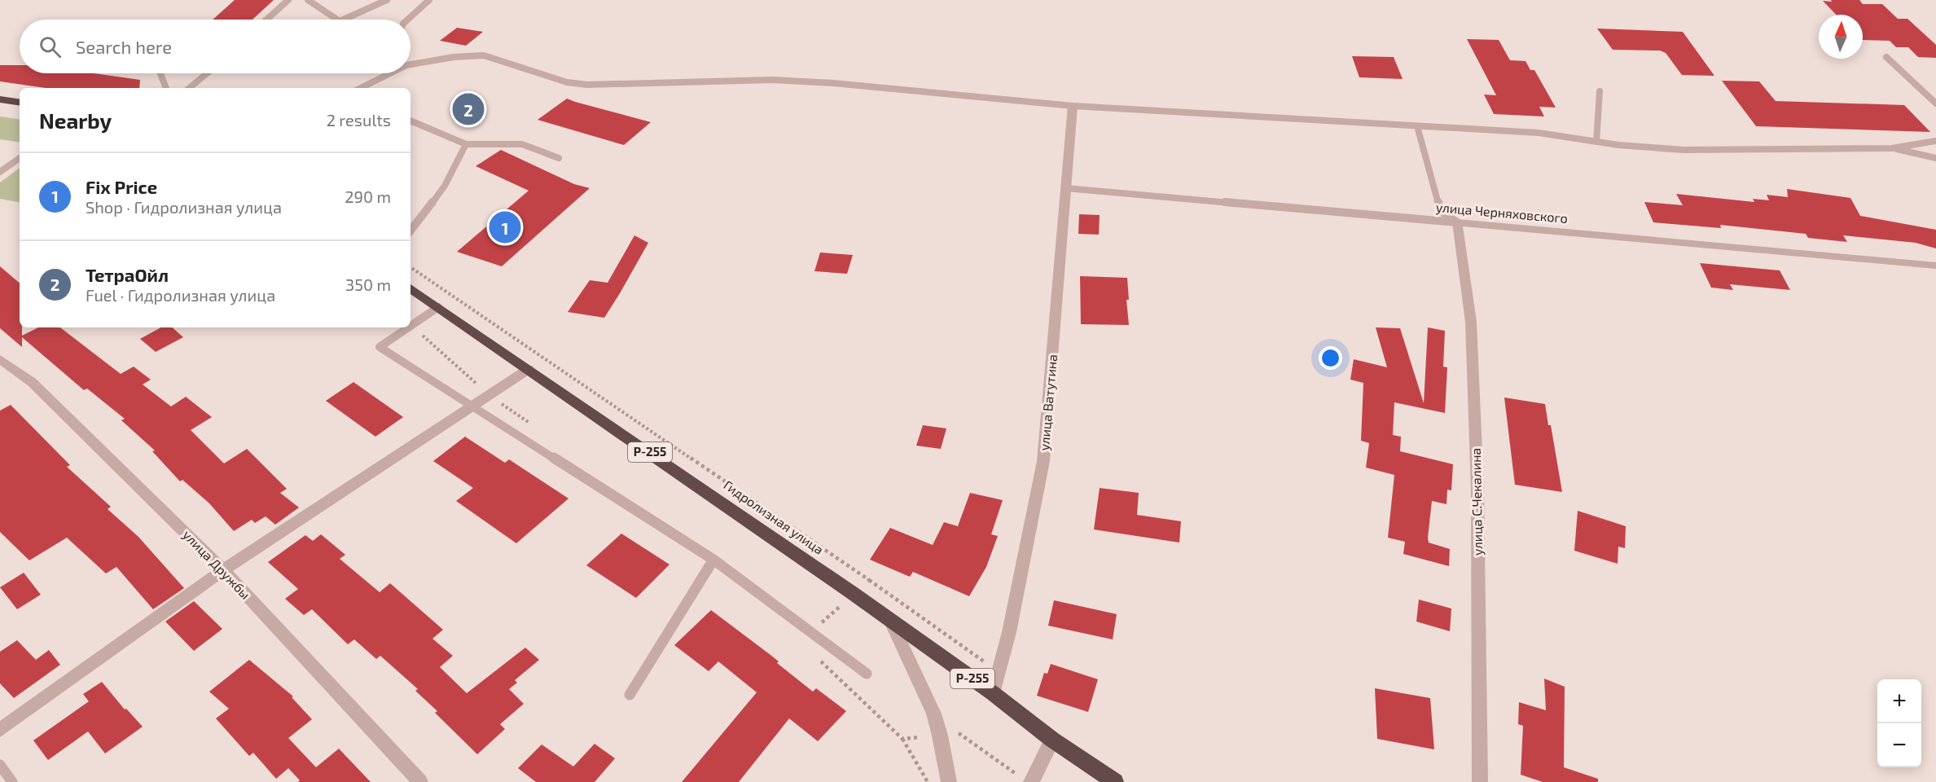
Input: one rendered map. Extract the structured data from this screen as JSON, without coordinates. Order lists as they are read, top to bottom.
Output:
{
  "streets": {
    "highway": ["Р-255", "Гидролизная улица"],
    "street": [
      "улица Черняховского",
      "улица Ватутина",
      "улица С.Чекалина",
      "улица Дружбы"
    ]
  },
  "crossings": [
    ["улица Черняховского", "улица Ватутина"],
    ["улица Черняховского", "улица С.Чекалина"],
    ["улица Ватутина", "Гидролизная улица"]
  ],
  "north": "top",
  "page": {
    "search": "Search here",
    "heading": ["Nearby", "2 results"],
    "pins": ["2", "1"],
    "list": [
      {
        "mark": "1",
        "name": "Fix Price",
        "note": "Shop · Гидролизная улица",
        "value": "290 m"
      },
      {
        "mark": "2",
        "name": "ТетраОйл",
        "note": "Fuel · Гидролизная улица",
        "value": "350 m"
      }
    ],
    "map_buttons": ["+", "−"]
  }
}
